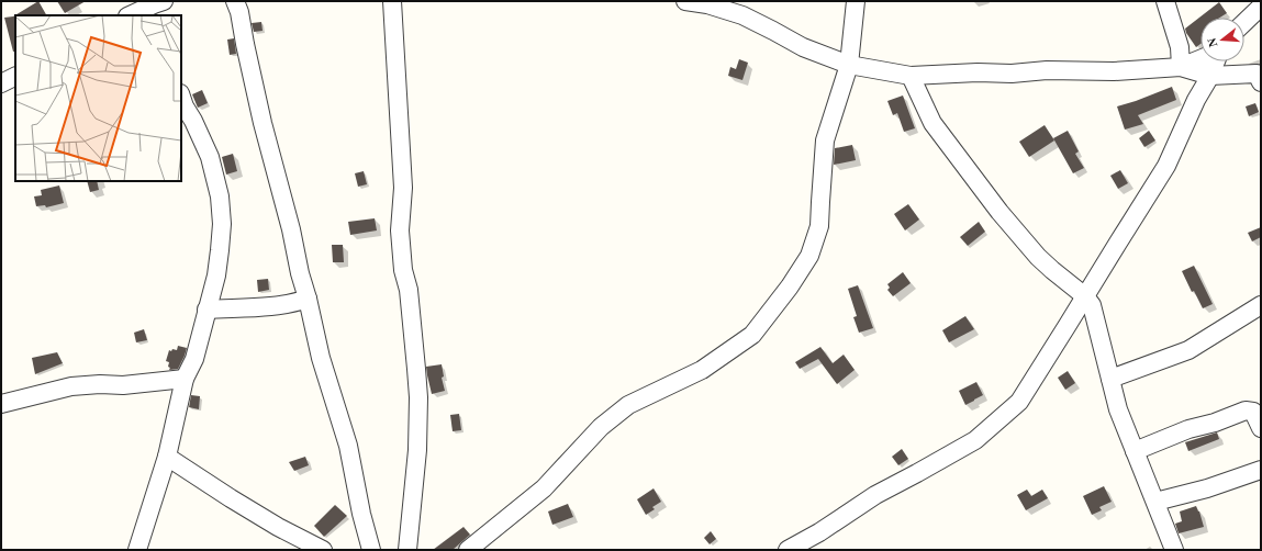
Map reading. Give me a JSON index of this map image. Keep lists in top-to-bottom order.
{
  "north": "left"
}
